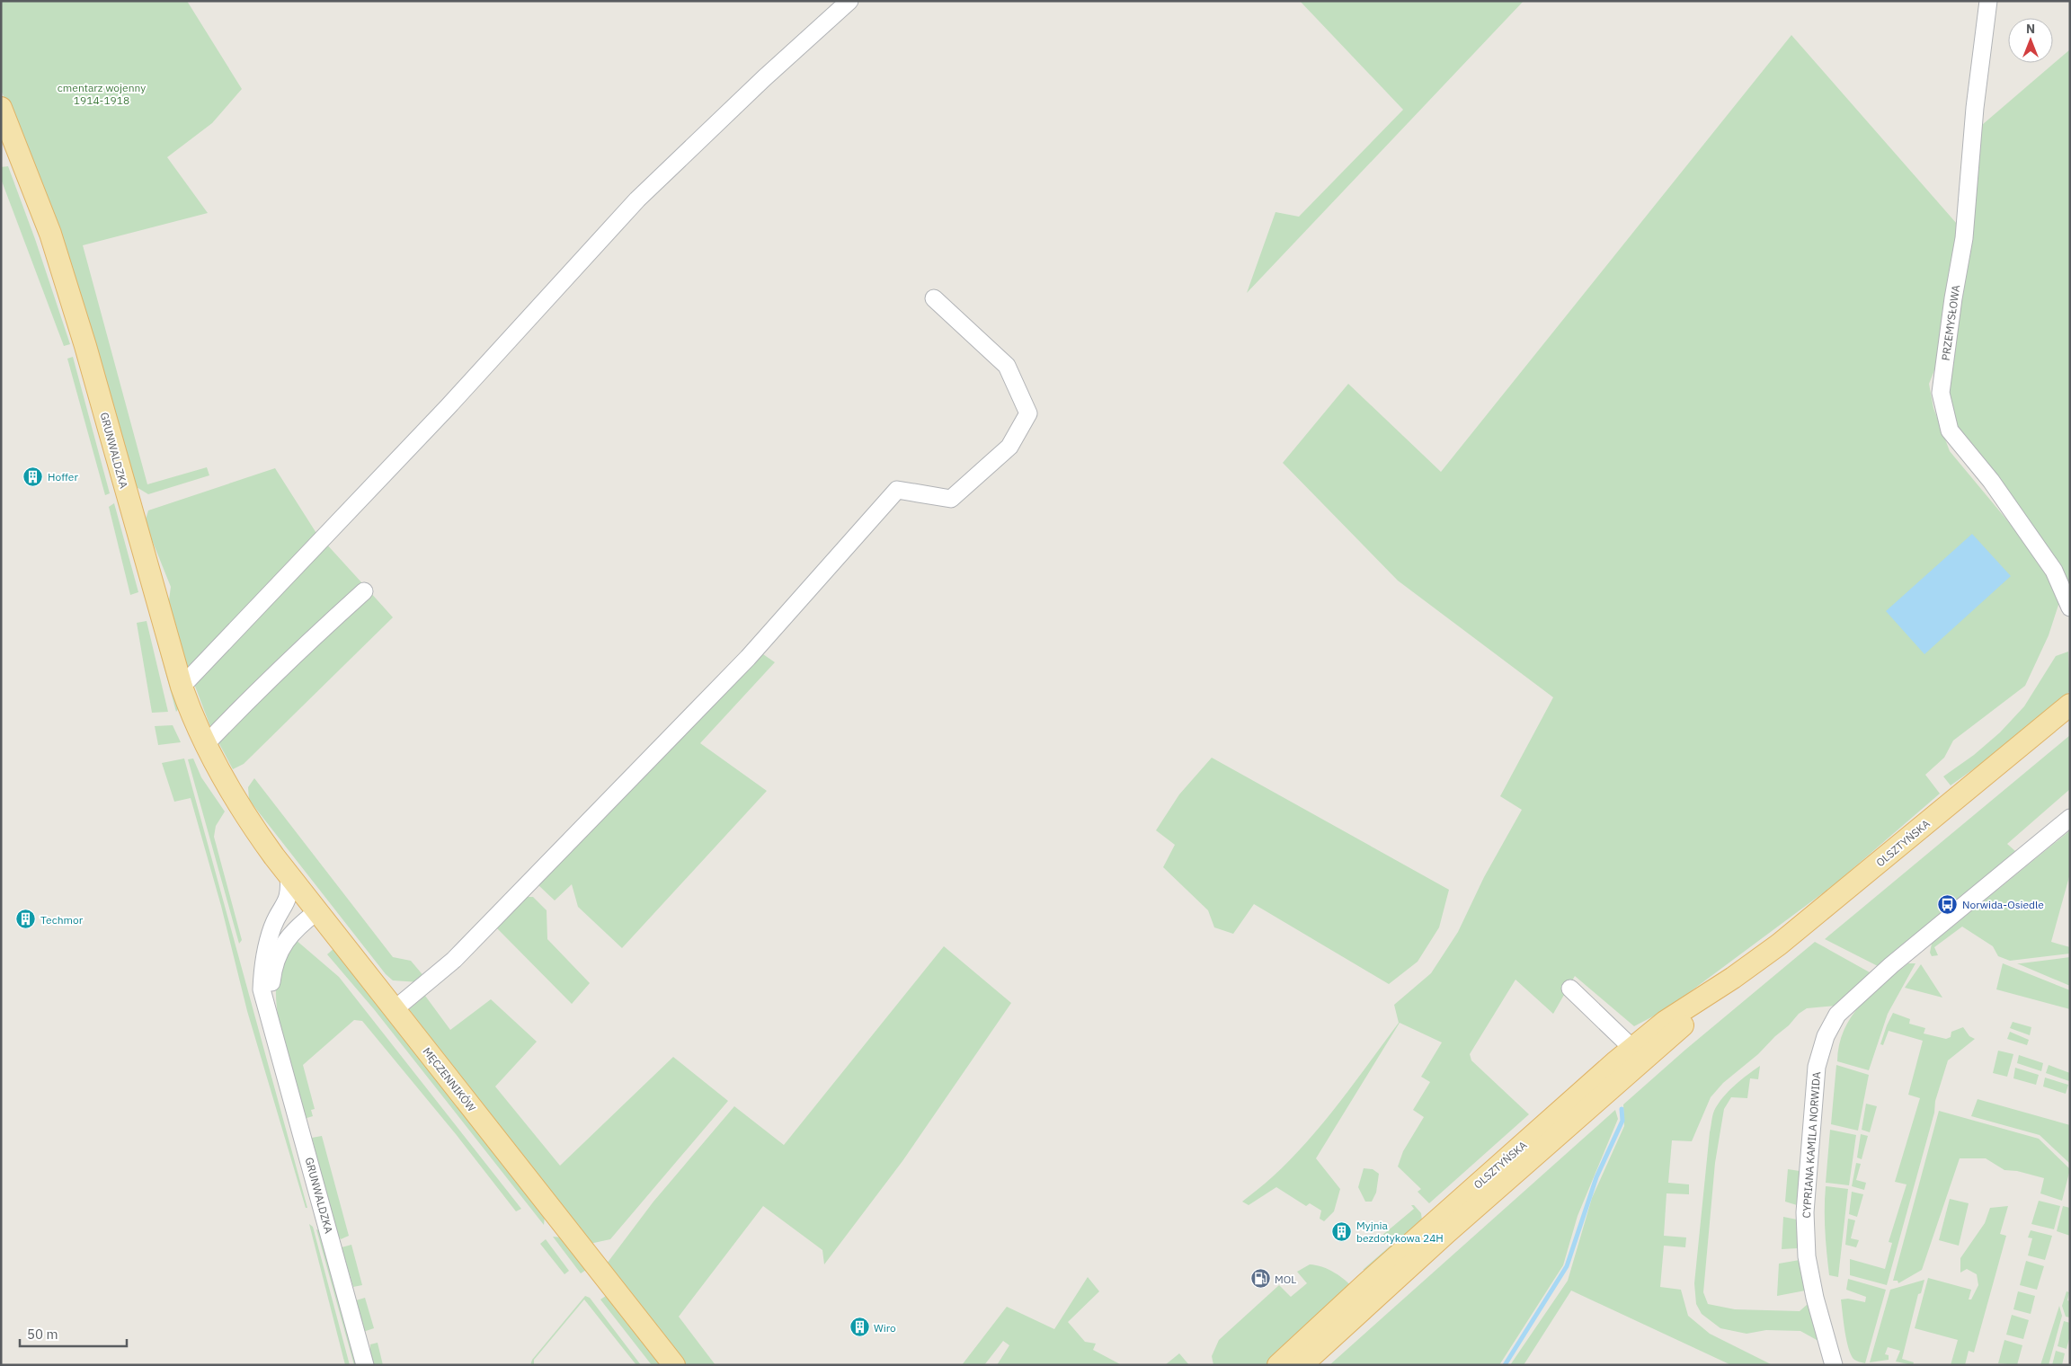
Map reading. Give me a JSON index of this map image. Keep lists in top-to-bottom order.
{
  "streets": {
    "main road": ["GRUNWALDZKA", "OLSZTYŃSKA", "MĘCZENNIKÓW"],
    "street": ["PRZEMYSŁOWA", "CYPRIANA KAMILA NORWIDA"]
  },
  "crossings": [
    ["GRUNWALDZKA", "MĘCZENNIKÓW"]
  ],
  "parks": ["cmentarz wojenny 1914-1918"],
  "places": {
    "building": [
      "Hoffer",
      "Techmor",
      "Myjnia bezdotykowa 24H",
      "Wiro"
    ],
    "bus stop": ["Norwida-Osiedle"],
    "fuel station": ["MOL"]
  },
  "scale_bar": "50 m",
  "north": "top"
}
